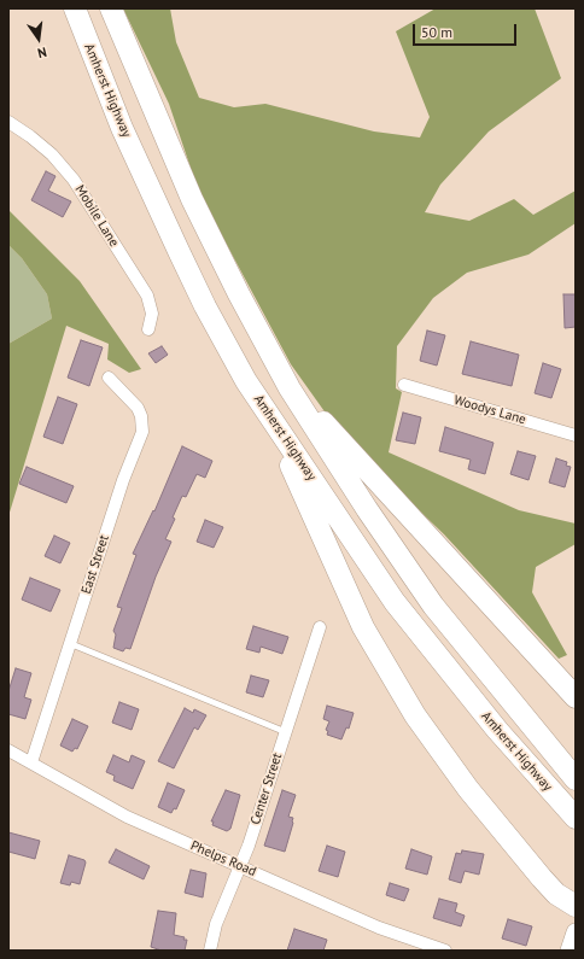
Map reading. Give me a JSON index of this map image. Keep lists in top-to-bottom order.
{
  "streets": {
    "highway": ["Amherst Highway"],
    "street": [
      "Mobile Lane",
      "Woodys Lane",
      "East Street",
      "Center Street",
      "Phelps Road"
    ]
  },
  "crossings": [
    ["East Street", "Phelps Road"],
    ["Center Street", "Phelps Road"]
  ],
  "scale_bar": "50 m",
  "north": "bottom"
}
